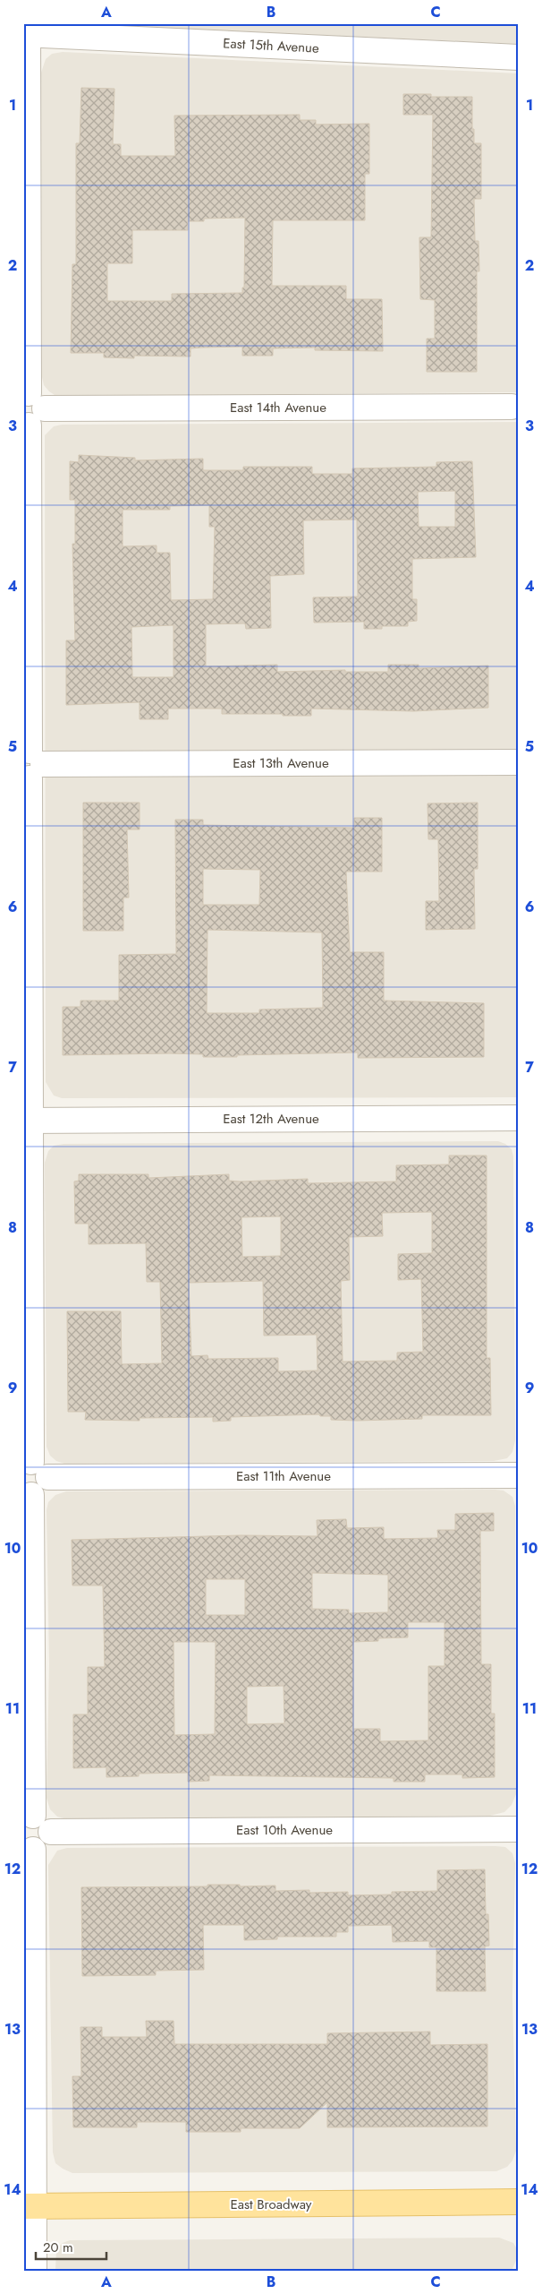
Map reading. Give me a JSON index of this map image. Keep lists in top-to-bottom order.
{
  "streets": {
    "main road": ["East Broadway"],
    "street": [
      "East 15th Avenue",
      "East 14th Avenue",
      "East 13th Avenue",
      "East 12th Avenue",
      "East 11th Avenue",
      "East 10th Avenue"
    ]
  },
  "scale_bar": "20 m",
  "grid": {
    "columns": ["A", "B", "C"],
    "rows": [
      "1",
      "2",
      "3",
      "4",
      "5",
      "6",
      "7",
      "8",
      "9",
      "10",
      "11",
      "12",
      "13",
      "14"
    ]
  }
}
